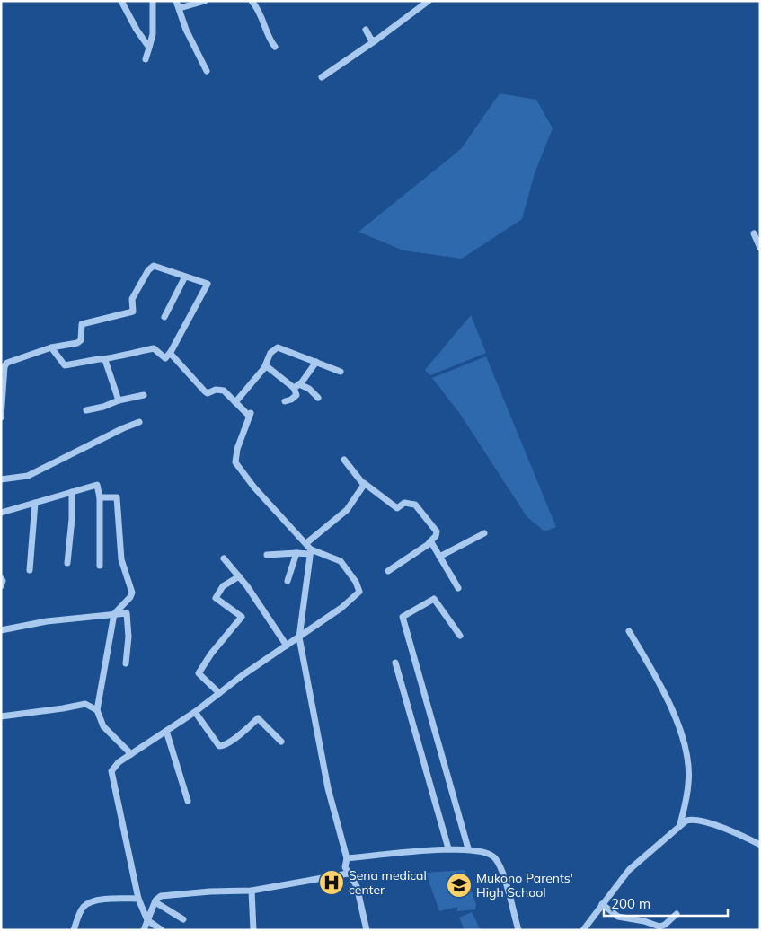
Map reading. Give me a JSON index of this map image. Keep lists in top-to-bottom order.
{
  "places": {
    "hospital": ["Sena medical center"],
    "school or university": ["Mukono Parents' High School"]
  },
  "scale_bar": "200 m"
}
